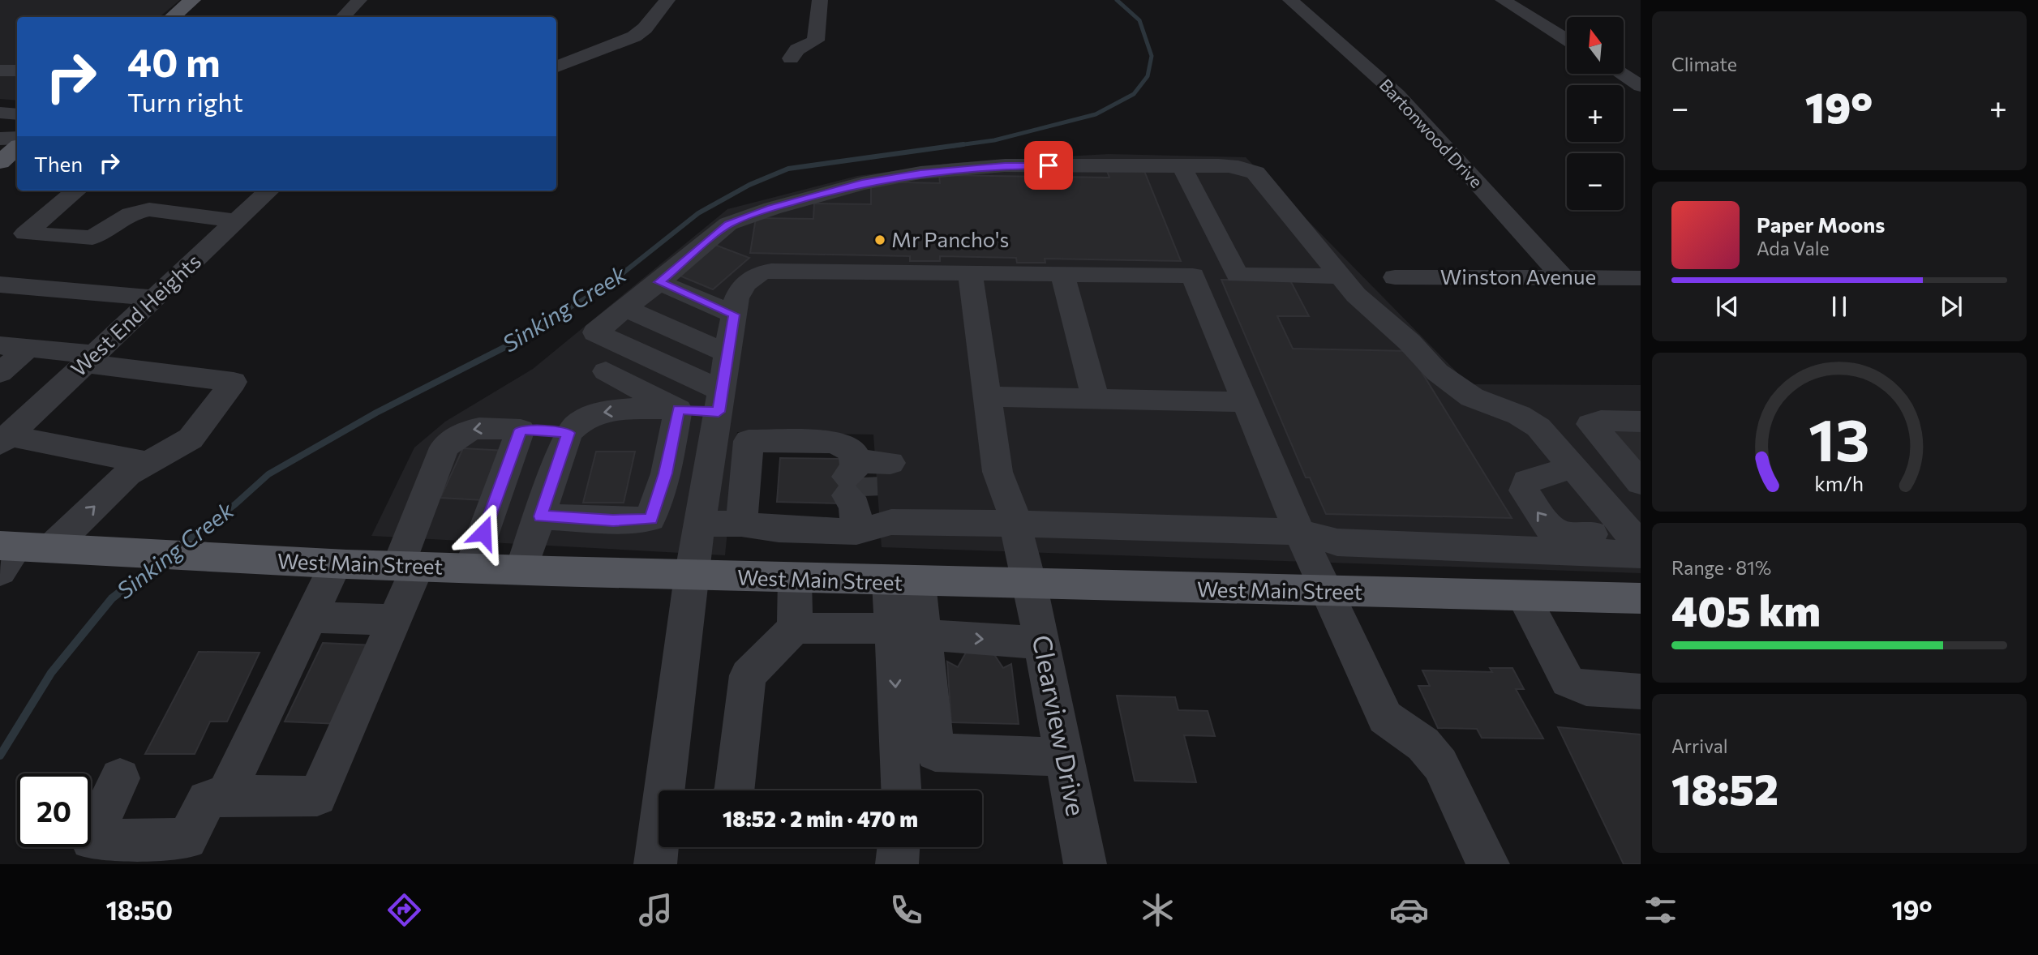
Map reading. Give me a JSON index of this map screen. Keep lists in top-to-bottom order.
{
  "streets": {
    "main road": ["West Main Street"],
    "street": [
      "Bartonwood Drive",
      "Winston Avenue",
      "West End Heights",
      "Clearview Drive"
    ]
  },
  "crossings": [
    ["Bartonwood Drive", "Winston Avenue"],
    ["West Main Street", "Clearview Drive"]
  ],
  "water": ["Sinking Creek"],
  "places": ["Mr Pancho's"],
  "north": "top",
  "page": {
    "tile": [
      "Climate",
      ["Range · 81%", "405 km"],
      ["Arrival", "18:52"]
    ],
    "map_buttons": ["+", "−"],
    "turn": ["40 m", "Turn right"],
    "heat": ["−", "19°", "+"],
    "then": "Then",
    "song": ["Paper Moons", "Ada Vale"],
    "limit": "20",
    "trip": "18:52 · 2 min · 470 m",
    "tabs": ["18:50", "19°"],
    "gauge": ["13", "km/h"]
  }
}
